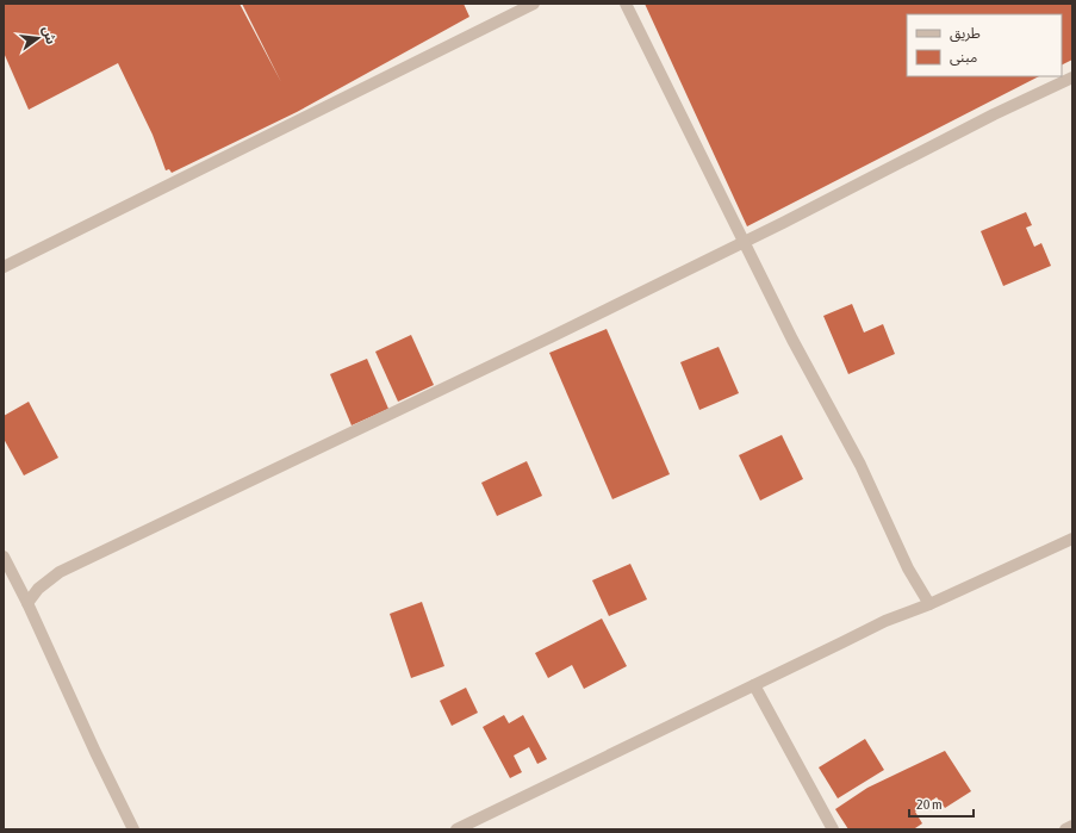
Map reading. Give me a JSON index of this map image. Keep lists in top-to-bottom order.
{
  "legend": ["طريق", "مبنى"],
  "scale_bar": "20 m",
  "north": "right"
}
